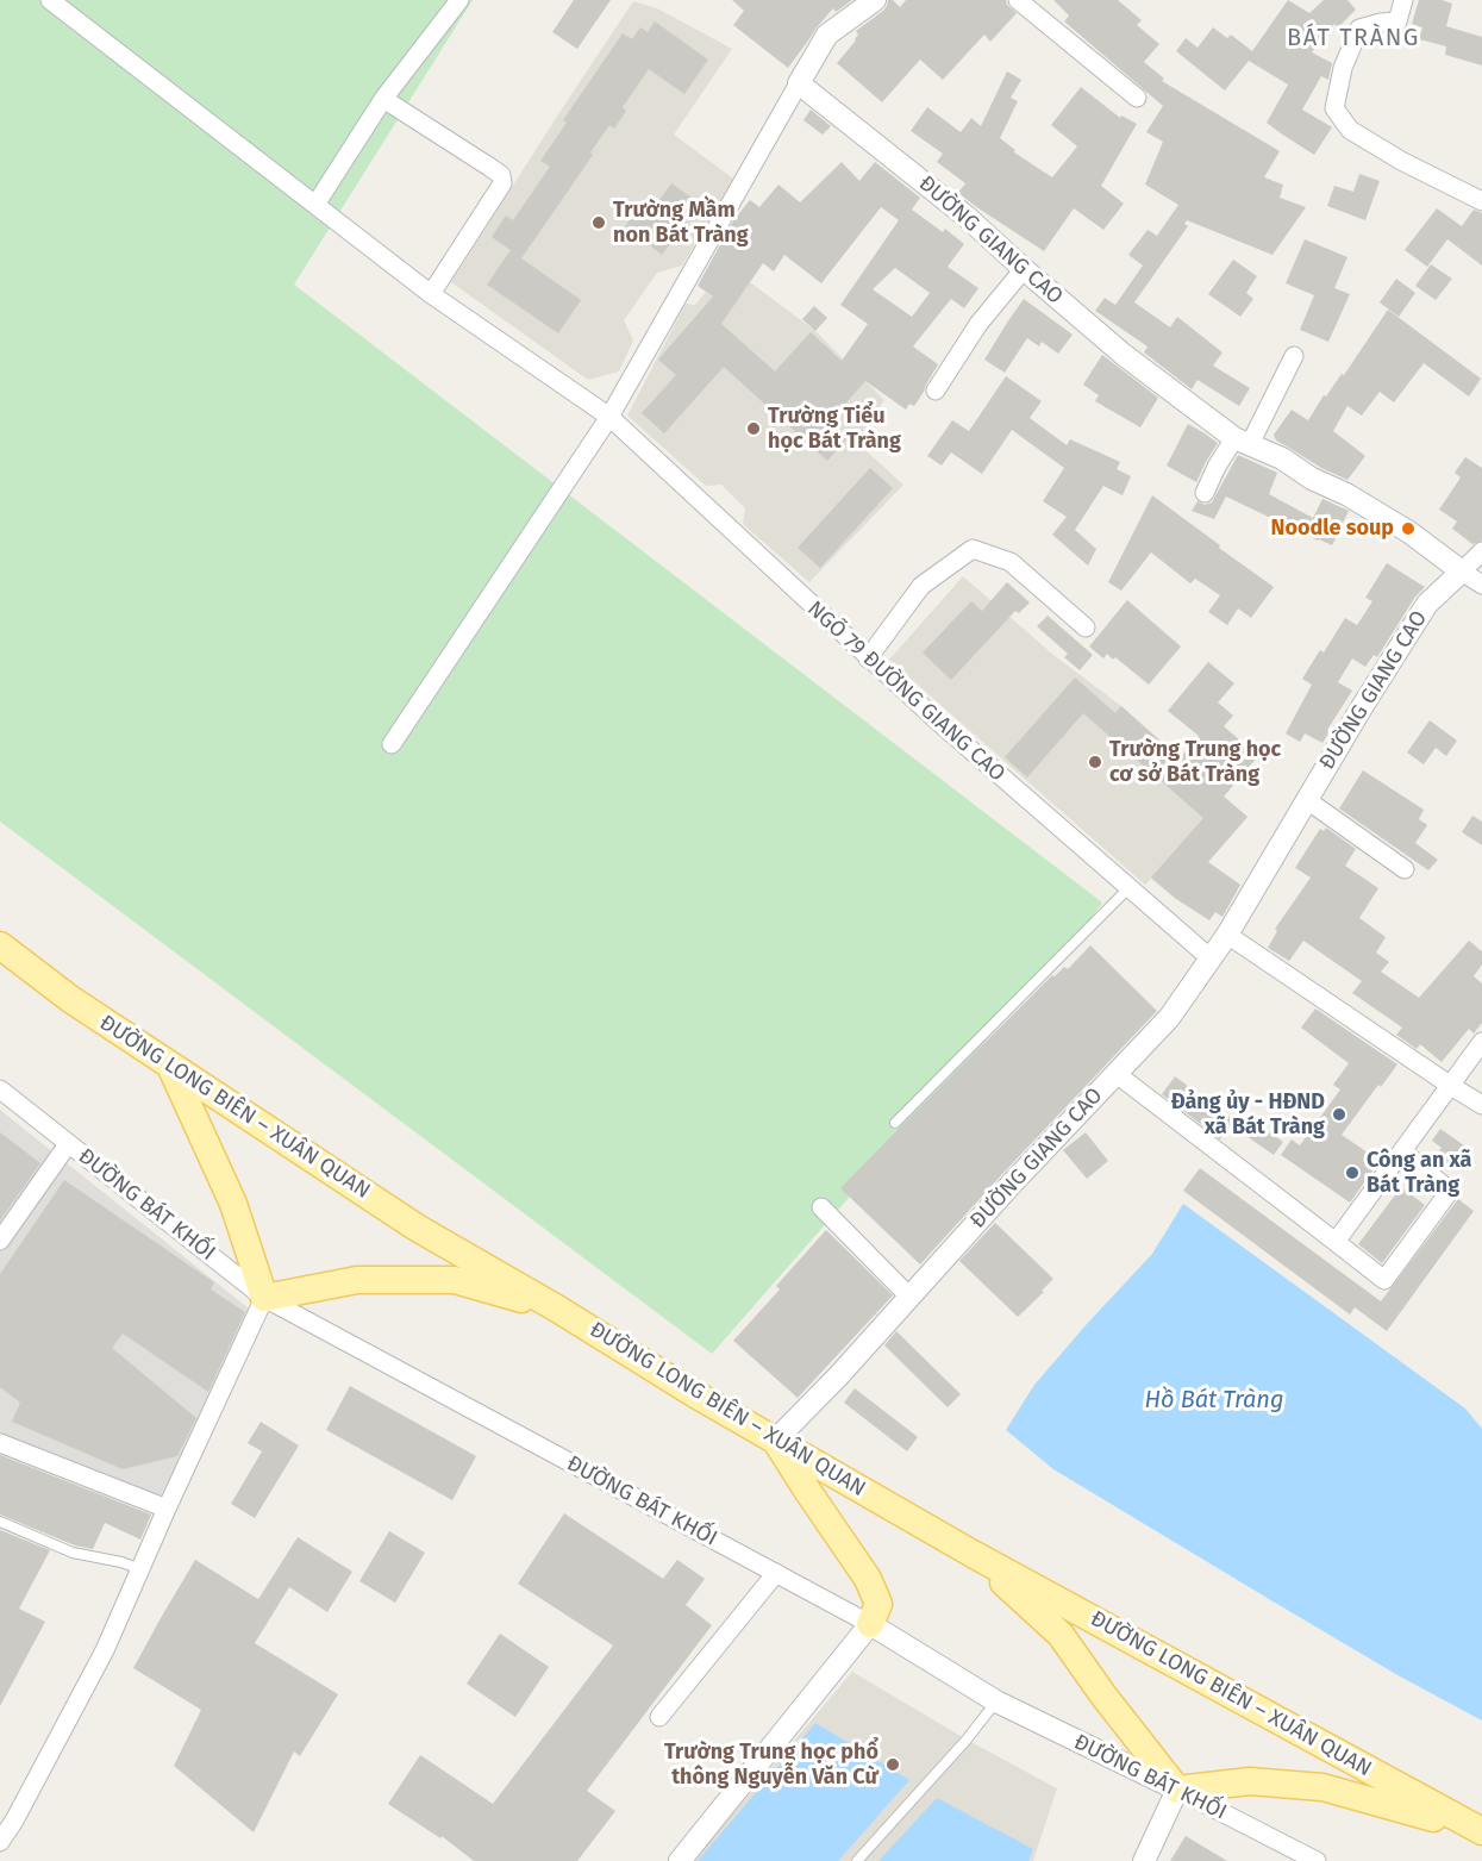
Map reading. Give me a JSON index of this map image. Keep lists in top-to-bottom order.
{
  "streets": {
    "main road": ["ĐƯỜNG LONG BIÊN – XUÂN QUAN"],
    "street": ["ĐƯỜNG GIANG CAO", "NGÕ 79 ĐƯỜNG GIANG CAO", "ĐƯỜNG BÁT KHỐI"]
  },
  "crossings": [
    ["ĐƯỜNG GIANG CAO", "NGÕ 79 ĐƯỜNG GIANG CAO"],
    ["ĐƯỜNG GIANG CAO", "ĐƯỜNG LONG BIÊN – XUÂN QUAN"]
  ],
  "districts": ["BÁT TRÀNG"],
  "water": ["Hồ Bát Tràng"],
  "places": [
    "Trường Mầm non Bát Tràng",
    "Trường Tiểu học Bát Tràng",
    "Noodle soup",
    "Trường Trung học cơ sở Bát Tràng",
    "Đảng ủy - HĐND xã Bát Tràng",
    "Công an xã Bát Tràng",
    "Trường Trung học phổ thông Nguyễn Văn Cừ"
  ]
}
